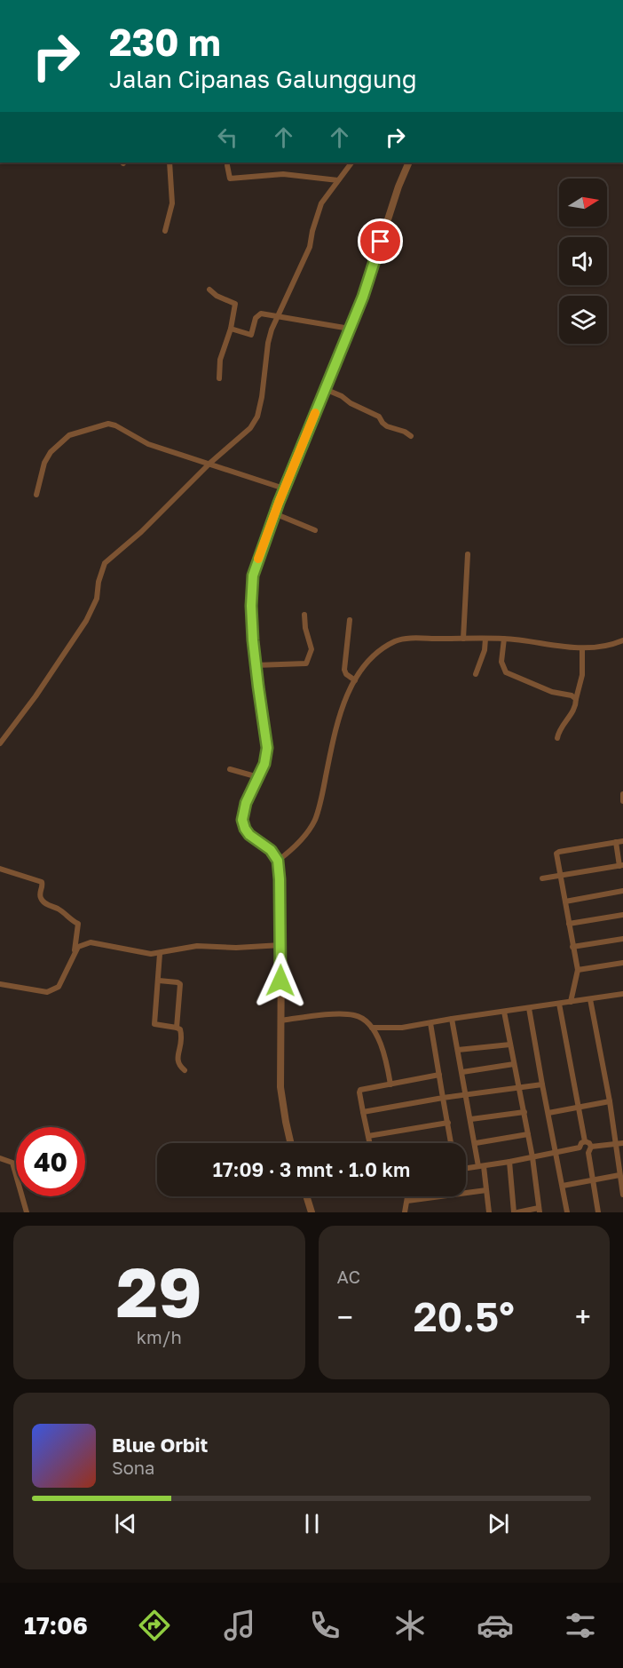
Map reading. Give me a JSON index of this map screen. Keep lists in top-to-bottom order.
{
  "north": "right",
  "page": {
    "turn": ["230 m", "Jalan Cipanas Galunggung"],
    "limit": "40",
    "trip": "17:09 · 3 mnt · 1.0 km",
    "tile": [
      ["29", "km/h"],
      "AC"
    ],
    "heat": ["−", "20.5°", "+"],
    "song": ["Blue Orbit", "Sona"],
    "tabs": "17:06"
  }
}
